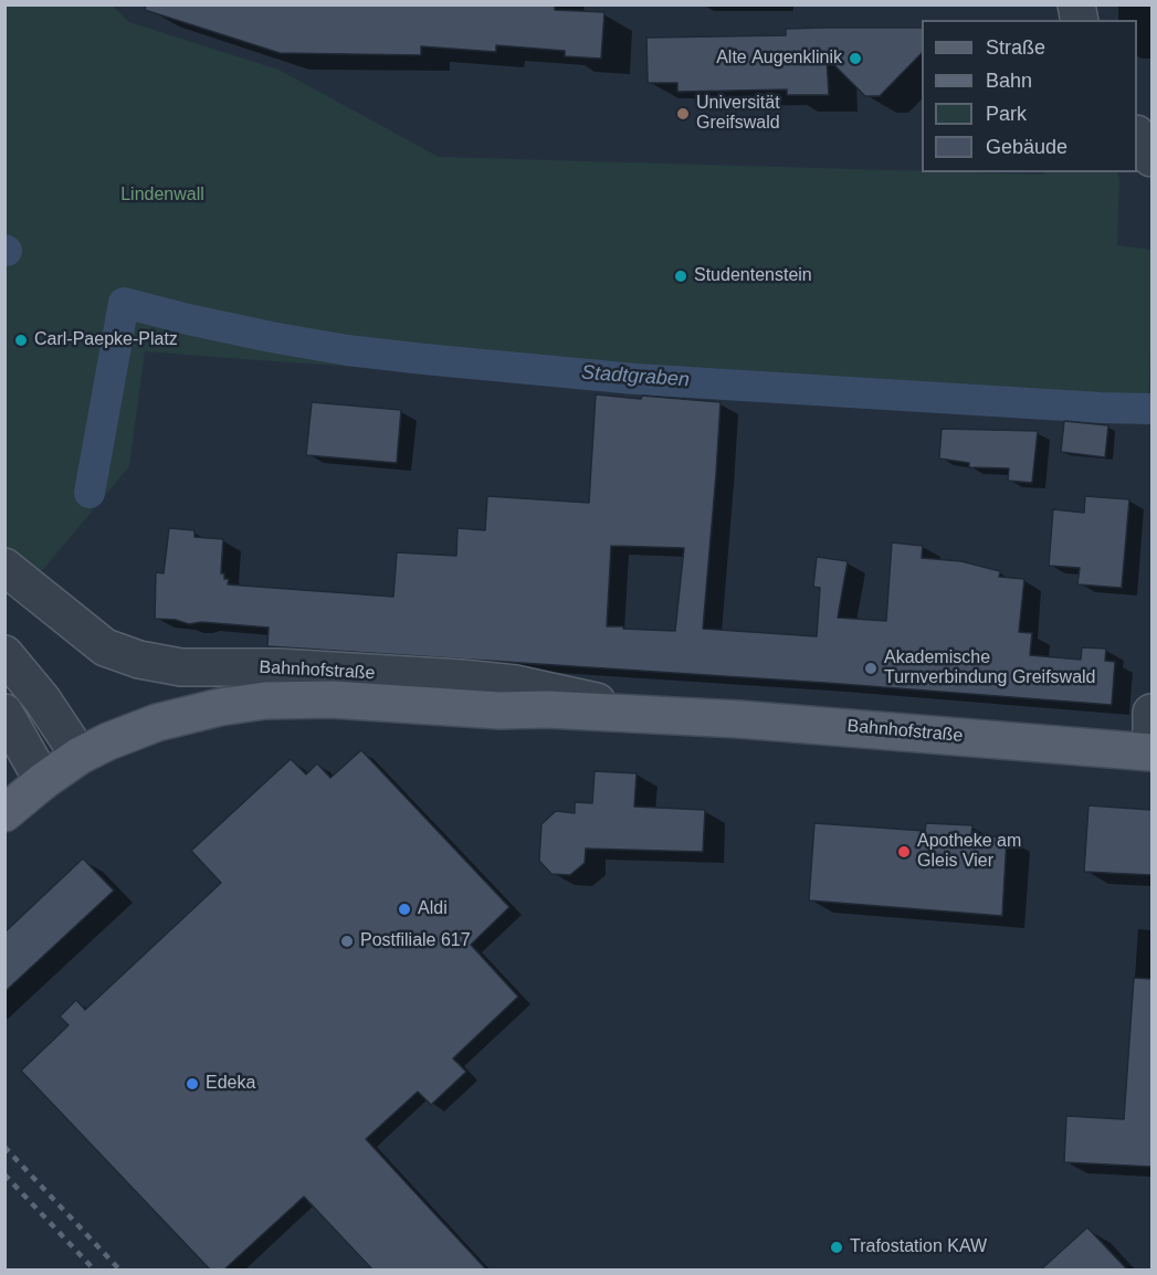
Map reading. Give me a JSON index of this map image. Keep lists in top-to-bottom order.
{
  "streets": {
    "main road": ["Bahnhofstraße"]
  },
  "water": ["Stadtgraben"],
  "parks": ["Lindenwall"],
  "places": [
    "Alte Augenklinik",
    "Universität Greifswald",
    "Studentenstein",
    "Carl-Paepke-Platz",
    "Akademische Turnverbindung Greifswald",
    "Apotheke am Gleis Vier",
    "Aldi",
    "Postfiliale 617",
    "Edeka",
    "Trafostation KAW"
  ],
  "legend": [
    "Straße",
    "Bahn",
    "Park",
    "Gebäude"
  ]
}
